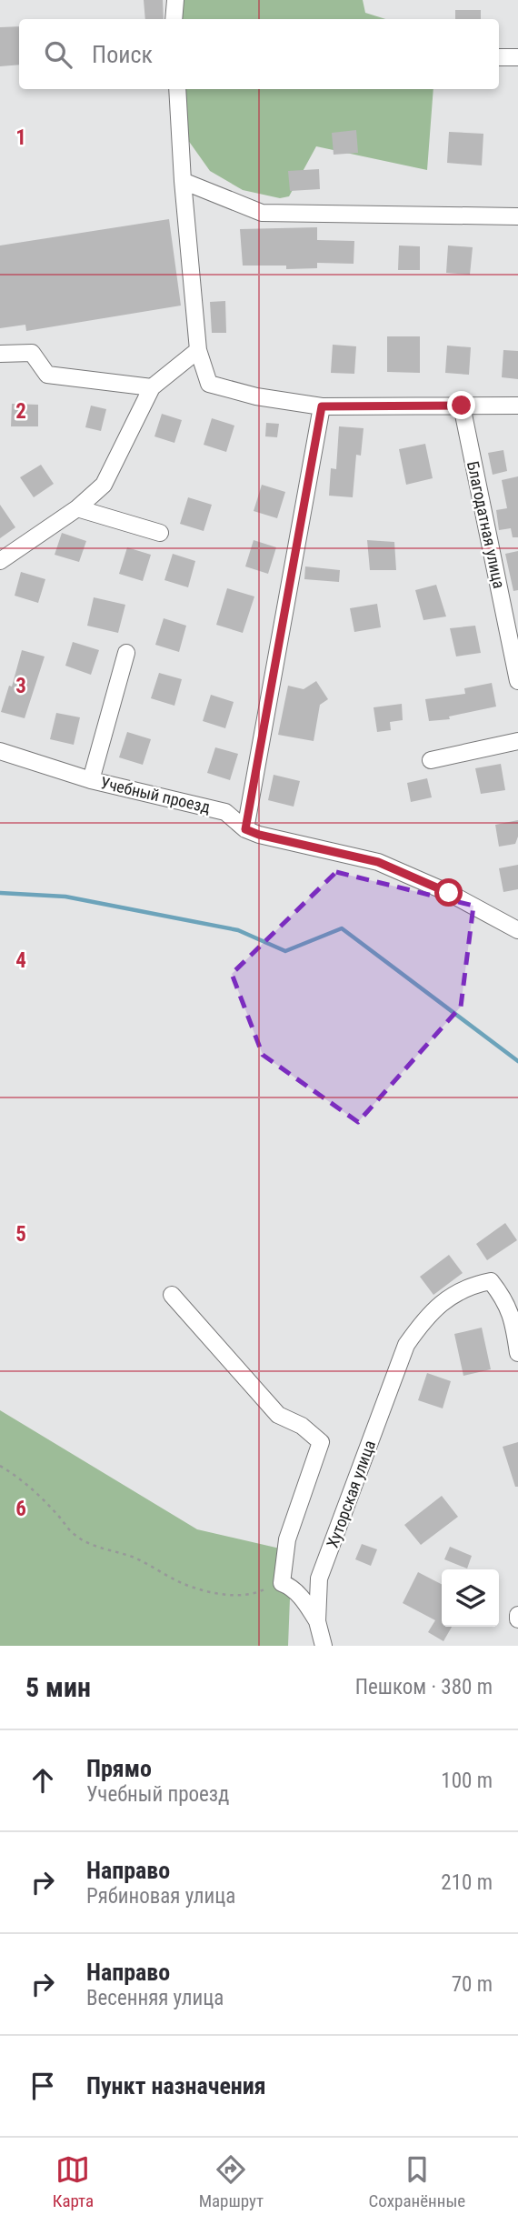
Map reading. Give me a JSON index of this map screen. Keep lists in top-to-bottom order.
{
  "streets": {
    "street": ["Благодатная улица", "Учебный проезд", "Хуторская улица"]
  },
  "page": {
    "search": "Поиск",
    "heading": ["5 мин", "Пешком · 380 m"],
    "list": [
      ["Прямо", "Учебный проезд", "100 m"],
      ["Направо", "Рябиновая улица", "210 m"],
      ["Направо", "Весенняя улица", "70 m"],
      "Пункт назначения"
    ],
    "nav": ["Карта", "Маршрут", "Сохранённые"]
  },
  "grid": {
    "rows": [
      "1",
      "2",
      "3",
      "4",
      "5",
      "6"
    ]
  }
}
